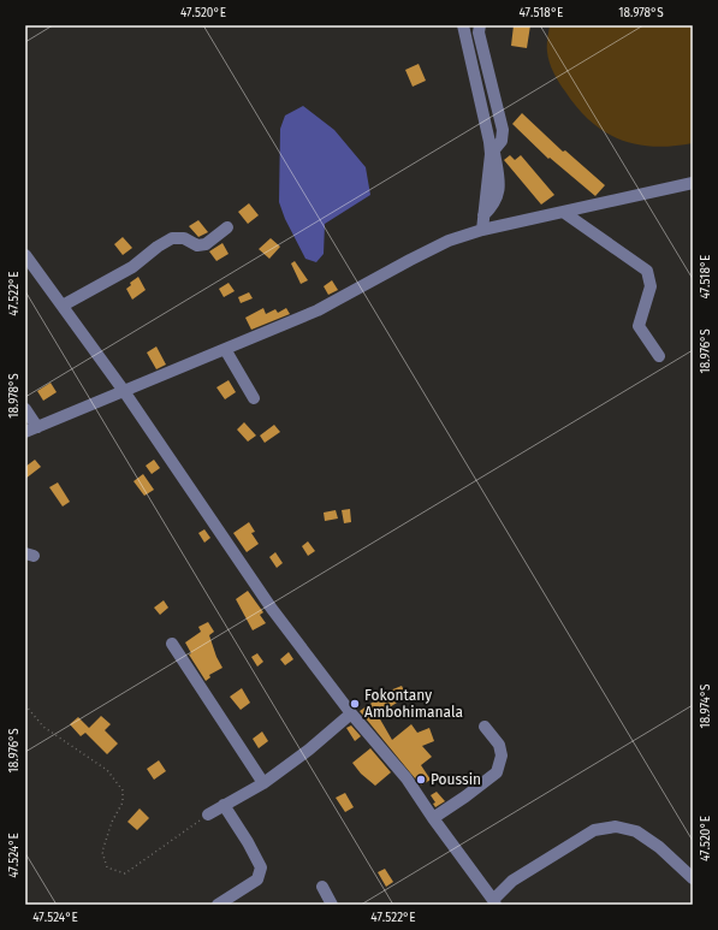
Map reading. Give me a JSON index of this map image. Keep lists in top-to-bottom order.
{
  "places": ["Fokontany Ambohimanala", "Poussin"],
  "coordinates": [
    "47.520°E",
    "47.518°E",
    "18.978°S",
    "47.522°E",
    "18.976°S",
    "18.974°S",
    "47.524°E"
  ]
}
